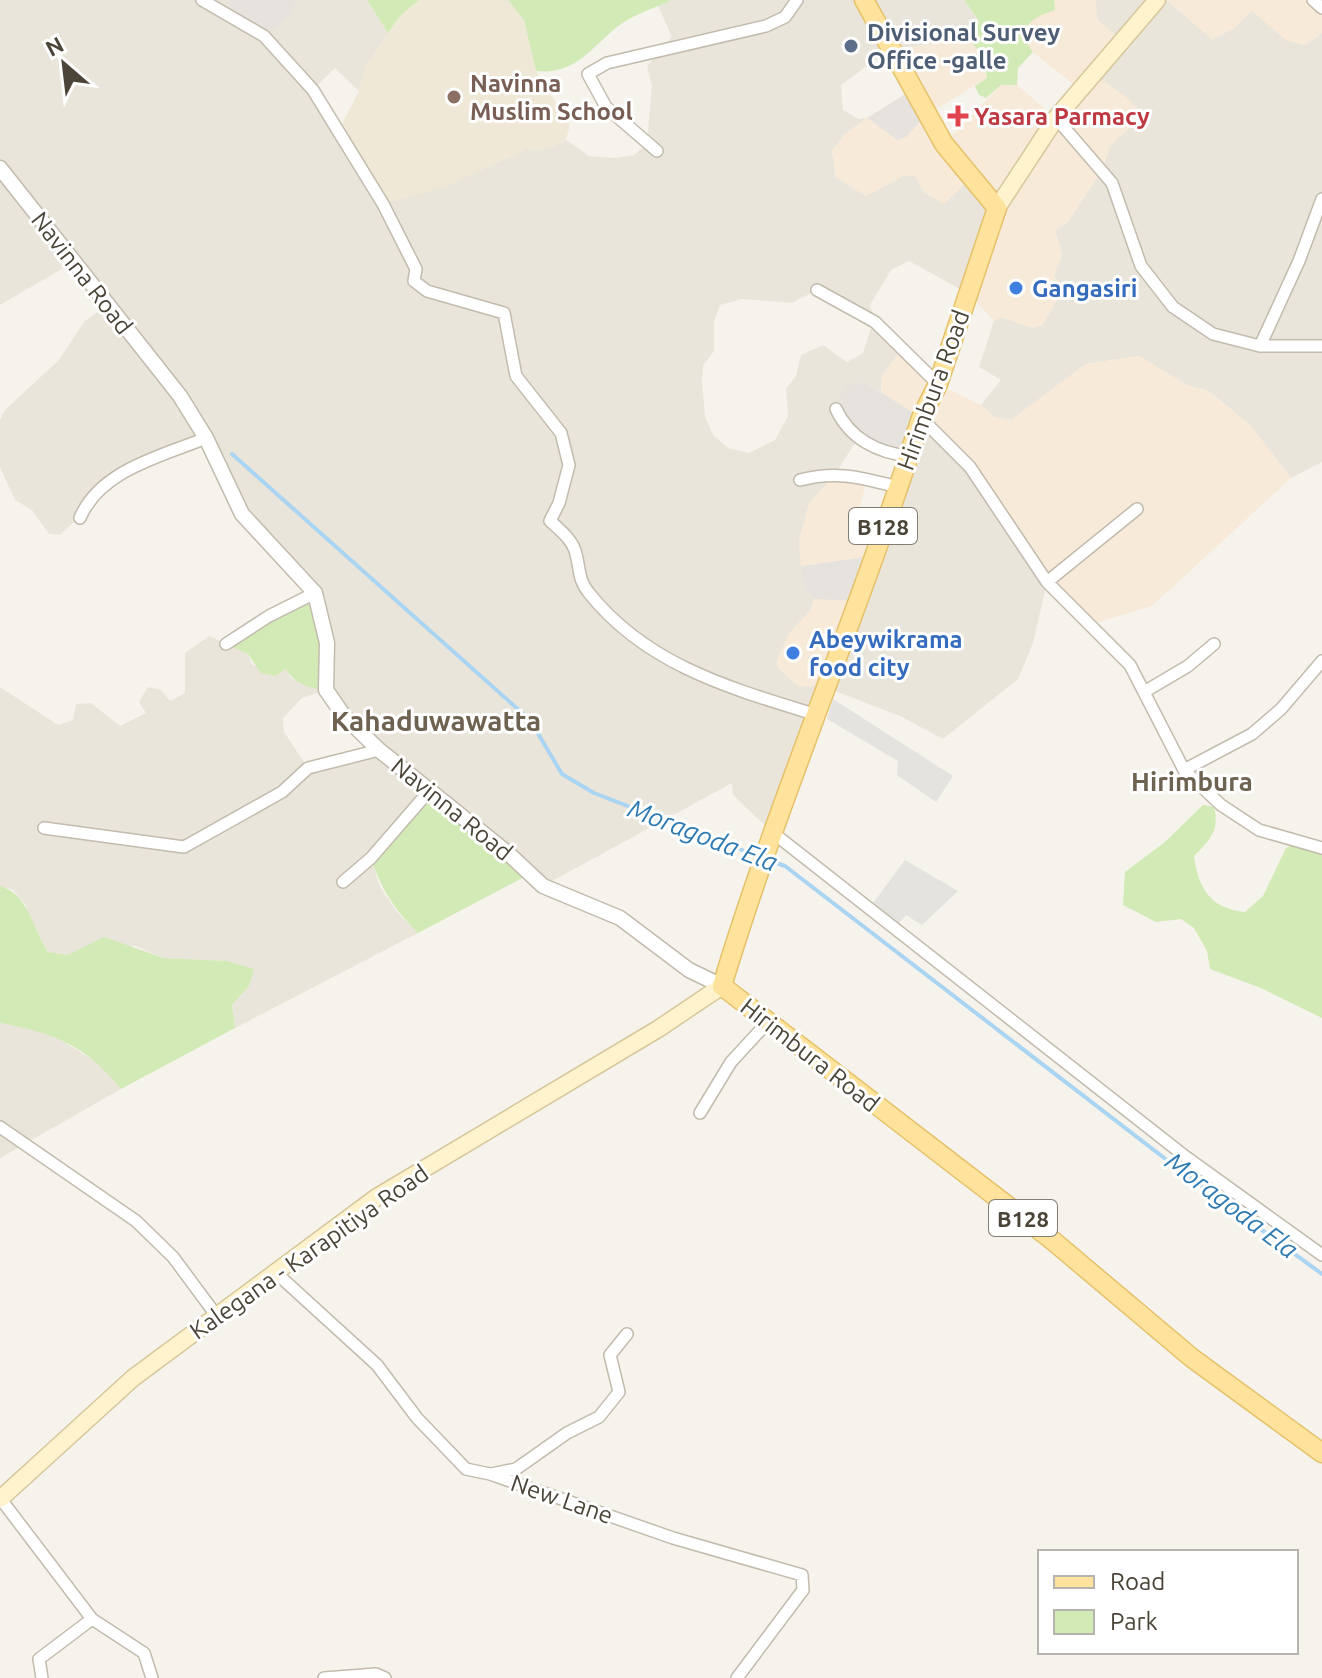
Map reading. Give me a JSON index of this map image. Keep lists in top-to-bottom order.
{
  "streets": {
    "main road": ["Hirimbura Road", "B128", "Kalegana - Karapitiya Road"],
    "street": ["Navinna Road", "New Lane"]
  },
  "crossings": [
    ["Navinna Road", "Hirimbura Road"],
    ["Navinna Road", "Kalegana - Karapitiya Road"],
    ["Hirimbura Road", "Kalegana - Karapitiya Road"],
    ["Kalegana - Karapitiya Road", "New Lane"]
  ],
  "districts": ["Kahaduwawatta", "Hirimbura"],
  "water": ["Moragoda Ela"],
  "places": {
    "other": [
      "Divisional Survey Office -galle",
      "Navinna Muslim School",
      "Gangasiri",
      "Abeywikrama food city"
    ],
    "health": ["Yasara Parmacy"]
  },
  "legend": ["Road", "Park"],
  "north": "top left"
}
